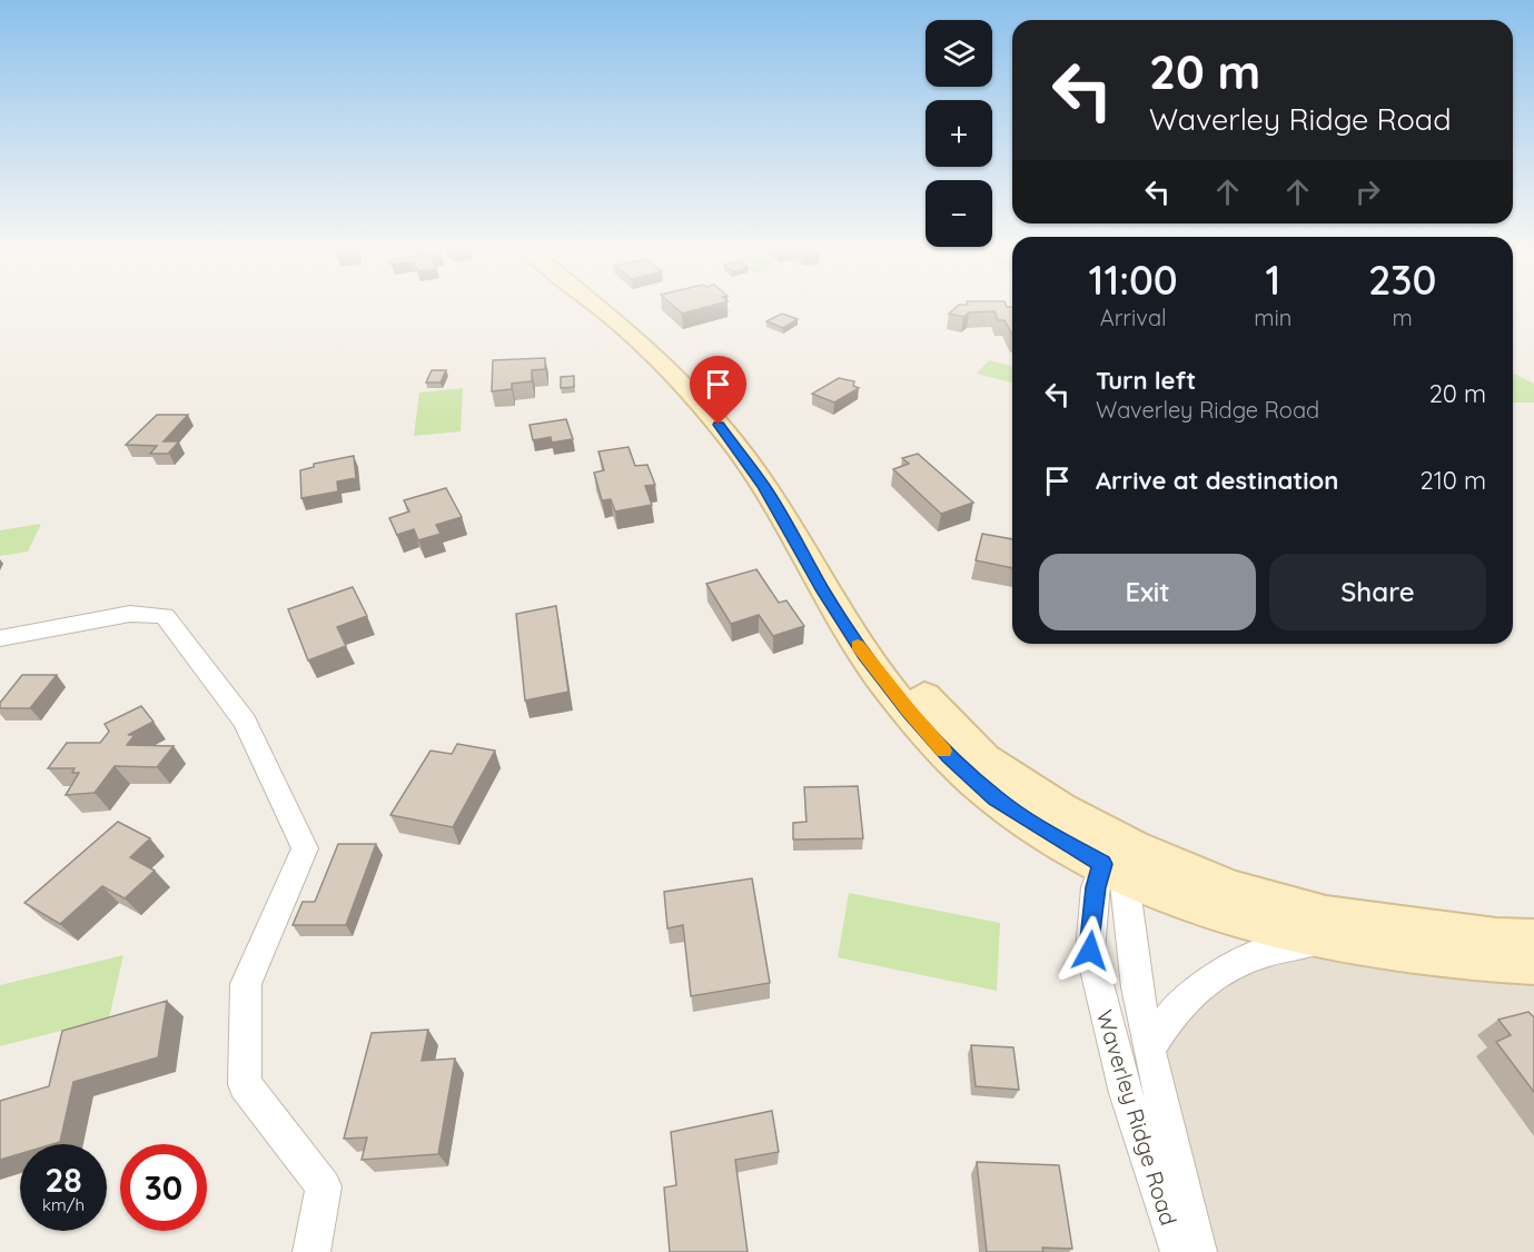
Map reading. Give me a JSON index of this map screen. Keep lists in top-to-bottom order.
{
  "streets": {
    "main road": ["Waverley Ridge Road"]
  },
  "page": {
    "map_buttons": ["+", "−"],
    "turn": ["20 m", "Waverley Ridge Road"],
    "eta": [
      "11:00",
      "Arrival",
      "1",
      "min",
      "230",
      "m"
    ],
    "list": [
      {
        "name": "Turn left",
        "note": "Waverley Ridge Road",
        "value": "20 m"
      },
      {
        "name": "Arrive at destination",
        "value": "210 m"
      }
    ],
    "buttons": ["Exit", "Share"],
    "speed": "28 km/h",
    "limit": "30"
  }
}
